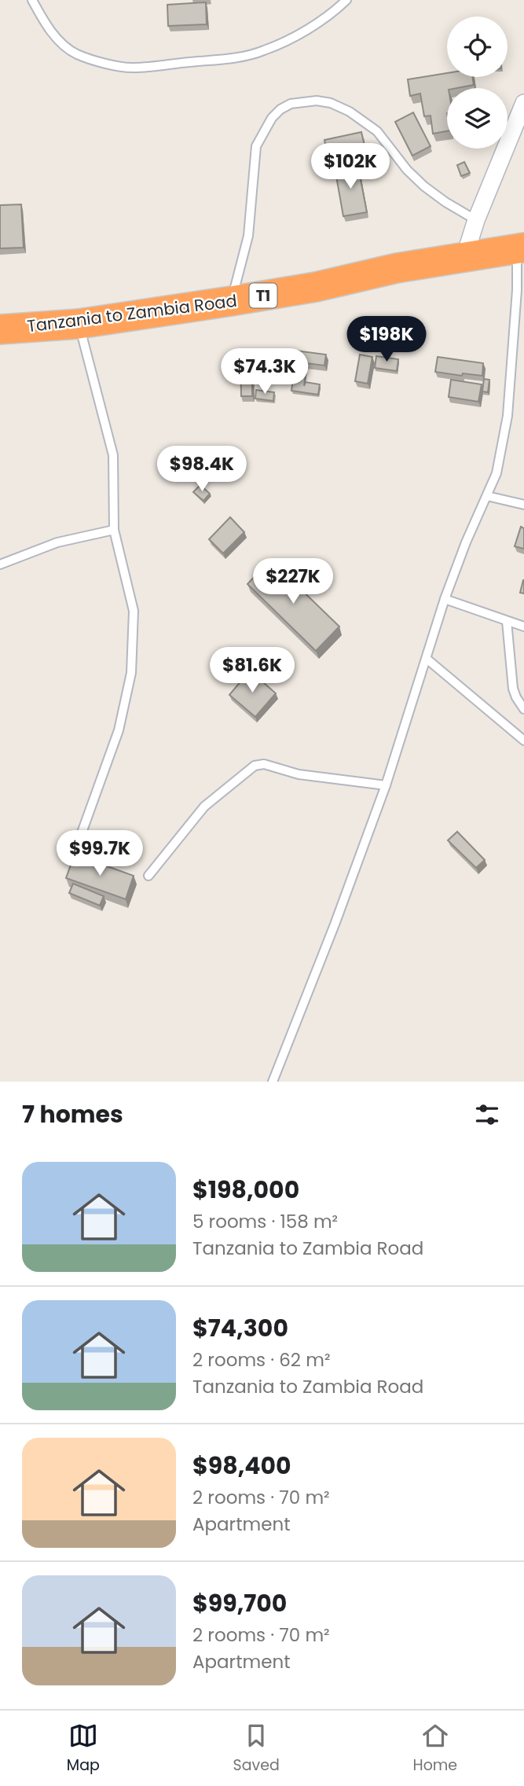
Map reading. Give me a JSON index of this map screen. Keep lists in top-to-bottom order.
{
  "streets": {
    "highway": ["T1", "Tanzania to Zambia Road"]
  },
  "page": {
    "price": [
      "$102K",
      "$198K",
      "$74.3K",
      "$98.4K",
      "$227K",
      "$81.6K",
      "$99.7K"
    ],
    "heading": "7 homes",
    "list": [
      {
        "name": "$198,000",
        "note": "5 rooms · 158 m² · Tanzania to Zambia Road"
      },
      {
        "name": "$74,300",
        "note": "2 rooms · 62 m² · Tanzania to Zambia Road"
      },
      {
        "name": "$98,400",
        "note": "2 rooms · 70 m² · Apartment"
      },
      {
        "name": "$99,700",
        "note": "2 rooms · 70 m² · Apartment"
      }
    ],
    "tabs": ["Map", "Saved", "Home"]
  }
}
